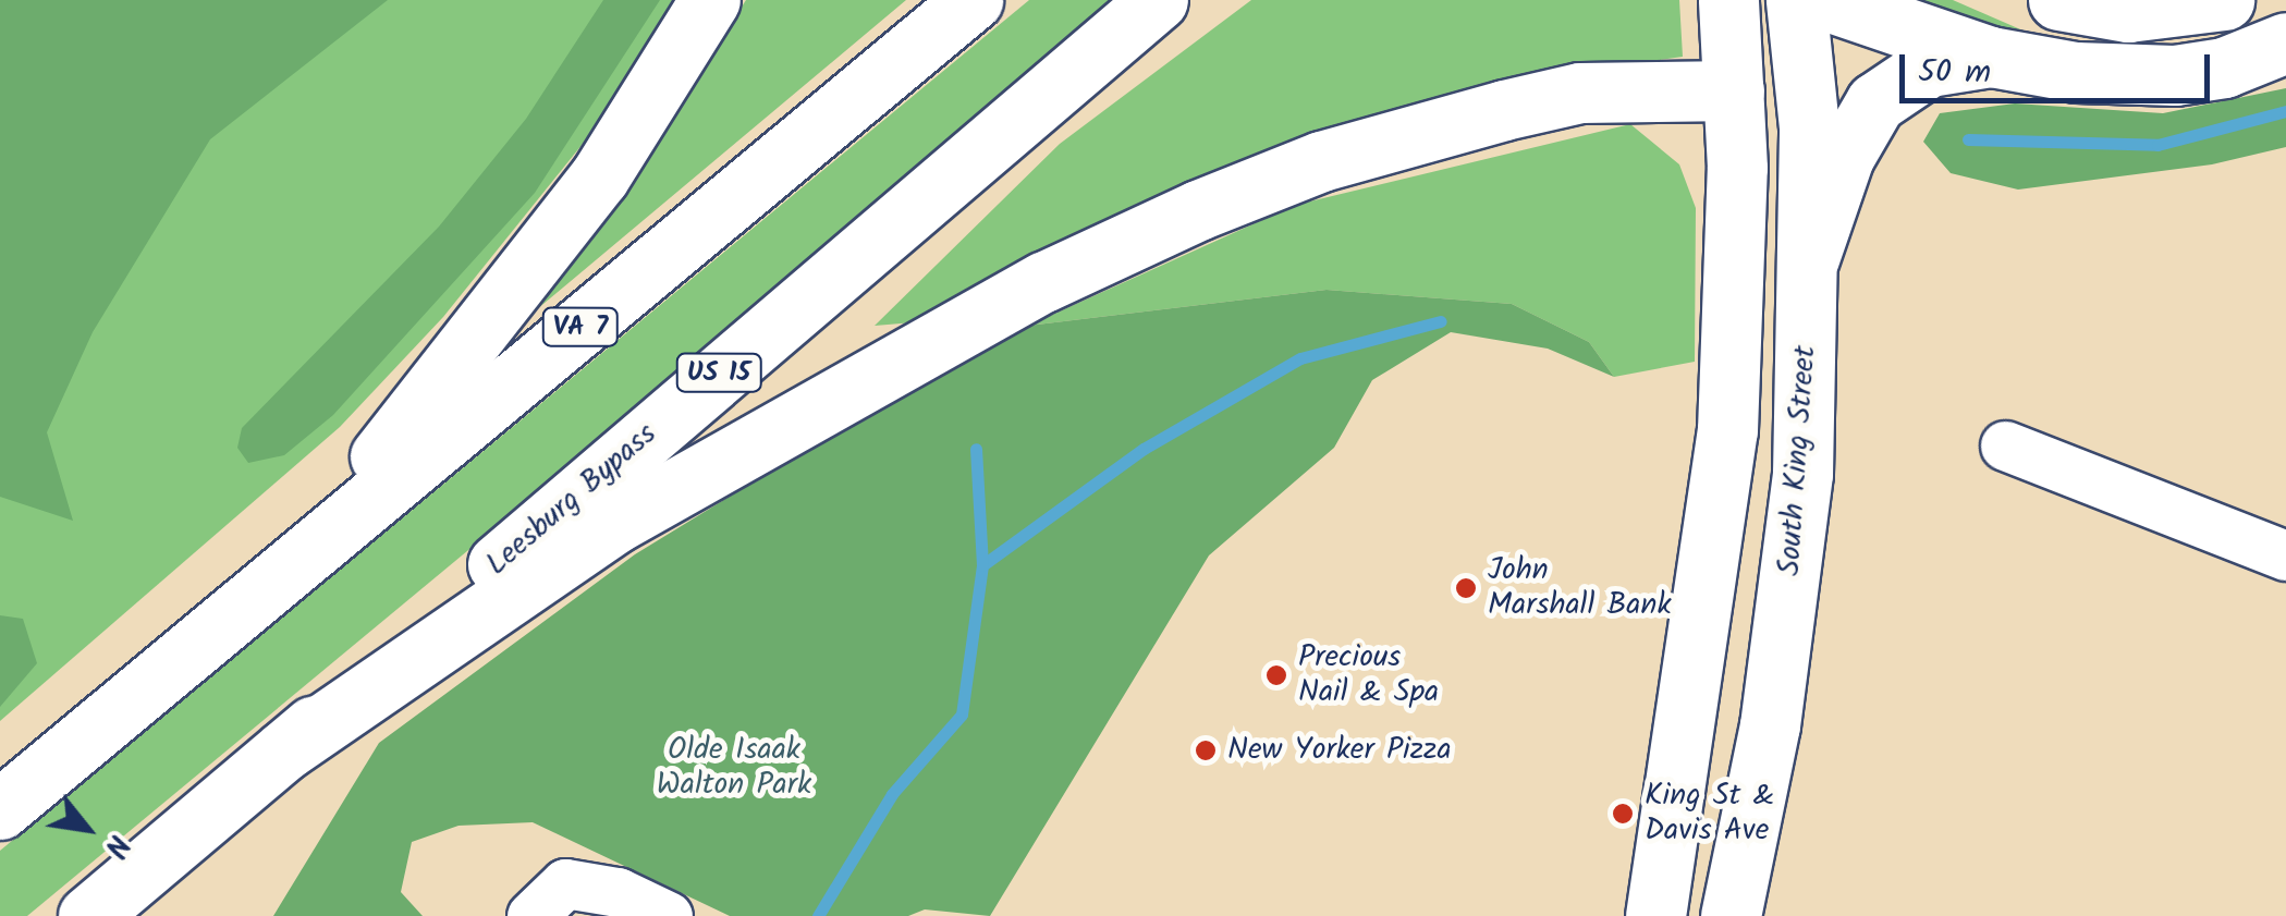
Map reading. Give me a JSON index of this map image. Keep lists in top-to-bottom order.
{
  "streets": {
    "main road": [
      "VA 7",
      "US 15",
      "South King Street",
      "Leesburg Bypass"
    ]
  },
  "parks": ["Olde Isaak Walton Park"],
  "places": [
    "John Marshall Bank",
    "Precious Nail & Spa",
    "New Yorker Pizza",
    "King St & Davis Ave"
  ],
  "scale_bar": "50 m",
  "north": "bottom right"
}
